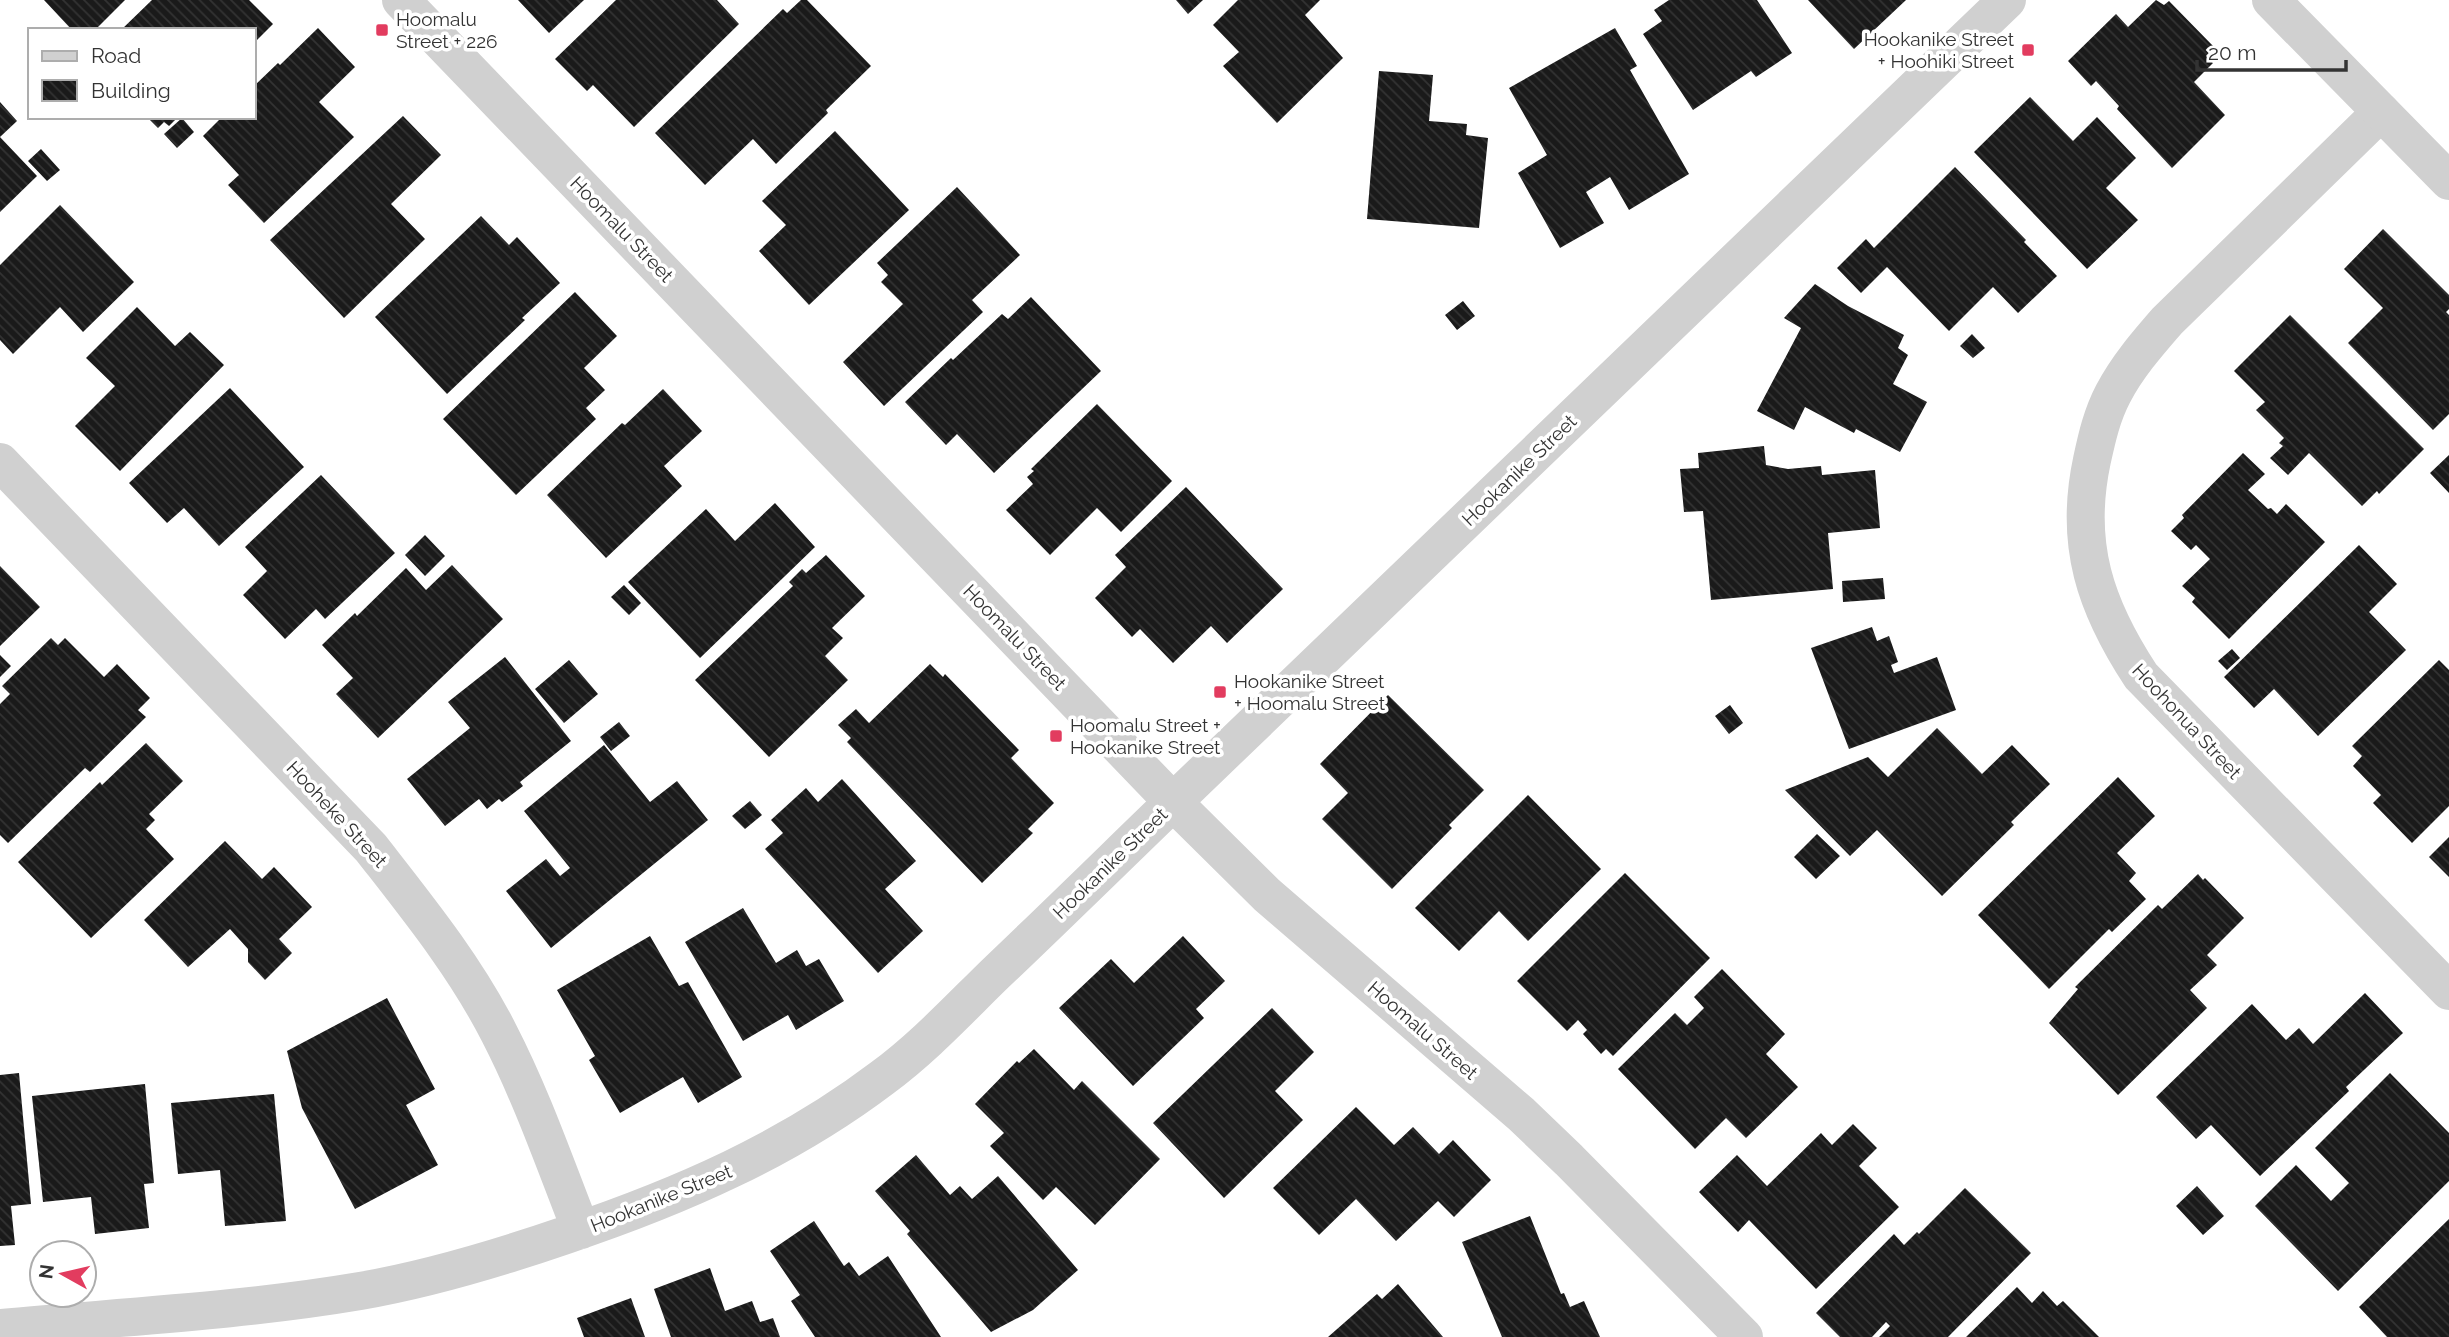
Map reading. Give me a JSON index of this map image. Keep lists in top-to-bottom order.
{
  "streets": {
    "street": [
      "Hoomalu Street",
      "Hookanike Street",
      "Hoohonua Street",
      "Hooheke Street"
    ]
  },
  "crossings": [
    ["Hoomalu Street", "Hookanike Street"],
    ["Hookanike Street", "Hooheke Street"]
  ],
  "places": {
    "transit": [
      "Hoomalu Street + 226",
      "Hookanike Street + Hoohiki Street",
      "Hookanike Street + Hoomalu Street",
      "Hoomalu Street + Hookanike Street"
    ]
  },
  "legend": ["Road", "Building"],
  "scale_bar": "20 m",
  "north": "left"
}
